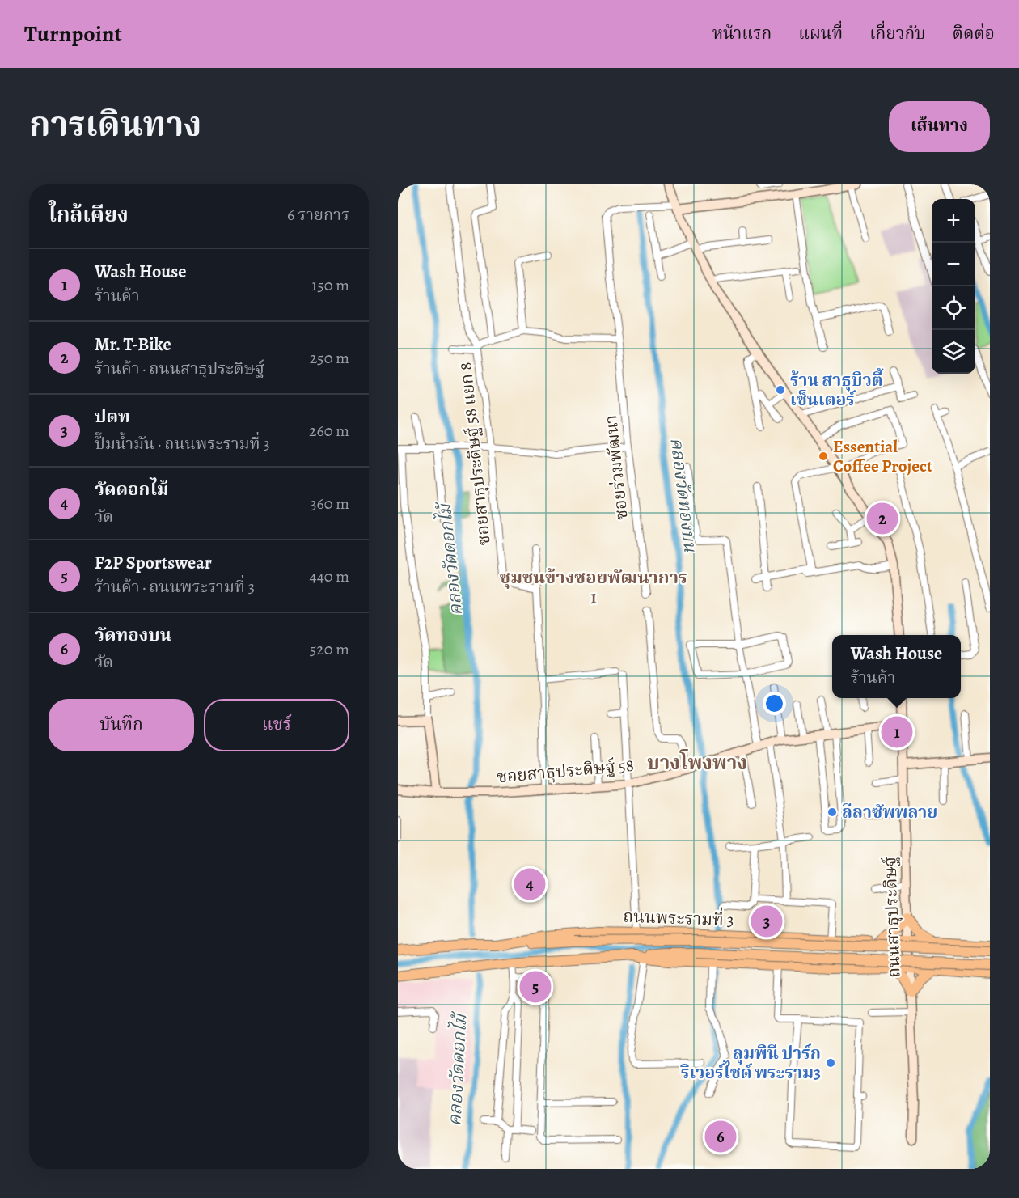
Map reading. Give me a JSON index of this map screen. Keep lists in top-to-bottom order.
{
  "streets": {
    "main road": ["ถนนพระรามที่ 3"],
    "street": [
      "ซอยสาธุประดิษฐ์ 58 แยก 8",
      "ซอยร่วมพัฒนา",
      "ซอยสาธุประดิษฐ์ 58",
      "ถนนสาธุประดิษฐ์"
    ]
  },
  "crossings": [
    ["ซอยสาธุประดิษฐ์ 58 แยก 8", "ซอยร่วมพัฒนา"],
    ["ซอยสาธุประดิษฐ์ 58", "ถนนสาธุประดิษฐ์"],
    ["ถนนสาธุประดิษฐ์", "ถนนพระรามที่ 3"]
  ],
  "districts": ["ชุมชนข้างซอยพัฒนาการ 1", "บางโพงพาง"],
  "water": ["คลองวัดทองบน", "คลองวัดดอกไม้"],
  "places": [
    "ร้าน สาธุบิวตี้ เซ็นเตอร์",
    "Essential Coffee Project",
    "ลีลาซัพพลาย",
    "ลุมพินี ปาร์ก ริเวอร์ไซด์ พระราม3"
  ],
  "page": {
    "header": "Turnpoint",
    "nav": [
      "หน้าแรก",
      "แผนที่",
      "เกี่ยวกับ",
      "ติดต่อ"
    ],
    "title": "การเดินทาง",
    "buttons": [
      "เส้นทาง",
      ["บันทึก", "แชร์"]
    ],
    "heading": ["ใกล้เคียง", "6 รายการ"],
    "map_buttons": ["+", "−"],
    "list": [
      {
        "mark": "1",
        "name": "Wash House",
        "note": "ร้านค้า",
        "value": "150 m"
      },
      {
        "mark": "2",
        "name": "Mr. T-Bike",
        "note": "ร้านค้า · ถนนสาธุประดิษฐ์",
        "value": "250 m"
      },
      {
        "mark": "3",
        "name": "ปตท",
        "note": "ปั๊มน้ำมัน · ถนนพระรามที่ 3",
        "value": "260 m"
      },
      {
        "mark": "4",
        "name": "วัดดอกไม้",
        "note": "วัด",
        "value": "360 m"
      },
      {
        "mark": "5",
        "name": "F2P Sportswear",
        "note": "ร้านค้า · ถนนพระรามที่ 3",
        "value": "440 m"
      },
      {
        "mark": "6",
        "name": "วัดทองบน",
        "note": "วัด",
        "value": "520 m"
      }
    ],
    "pins": [
      "2",
      "1",
      "4",
      "3",
      "5",
      "6"
    ],
    "popup": ["Wash House", "ร้านค้า"]
  }
}
